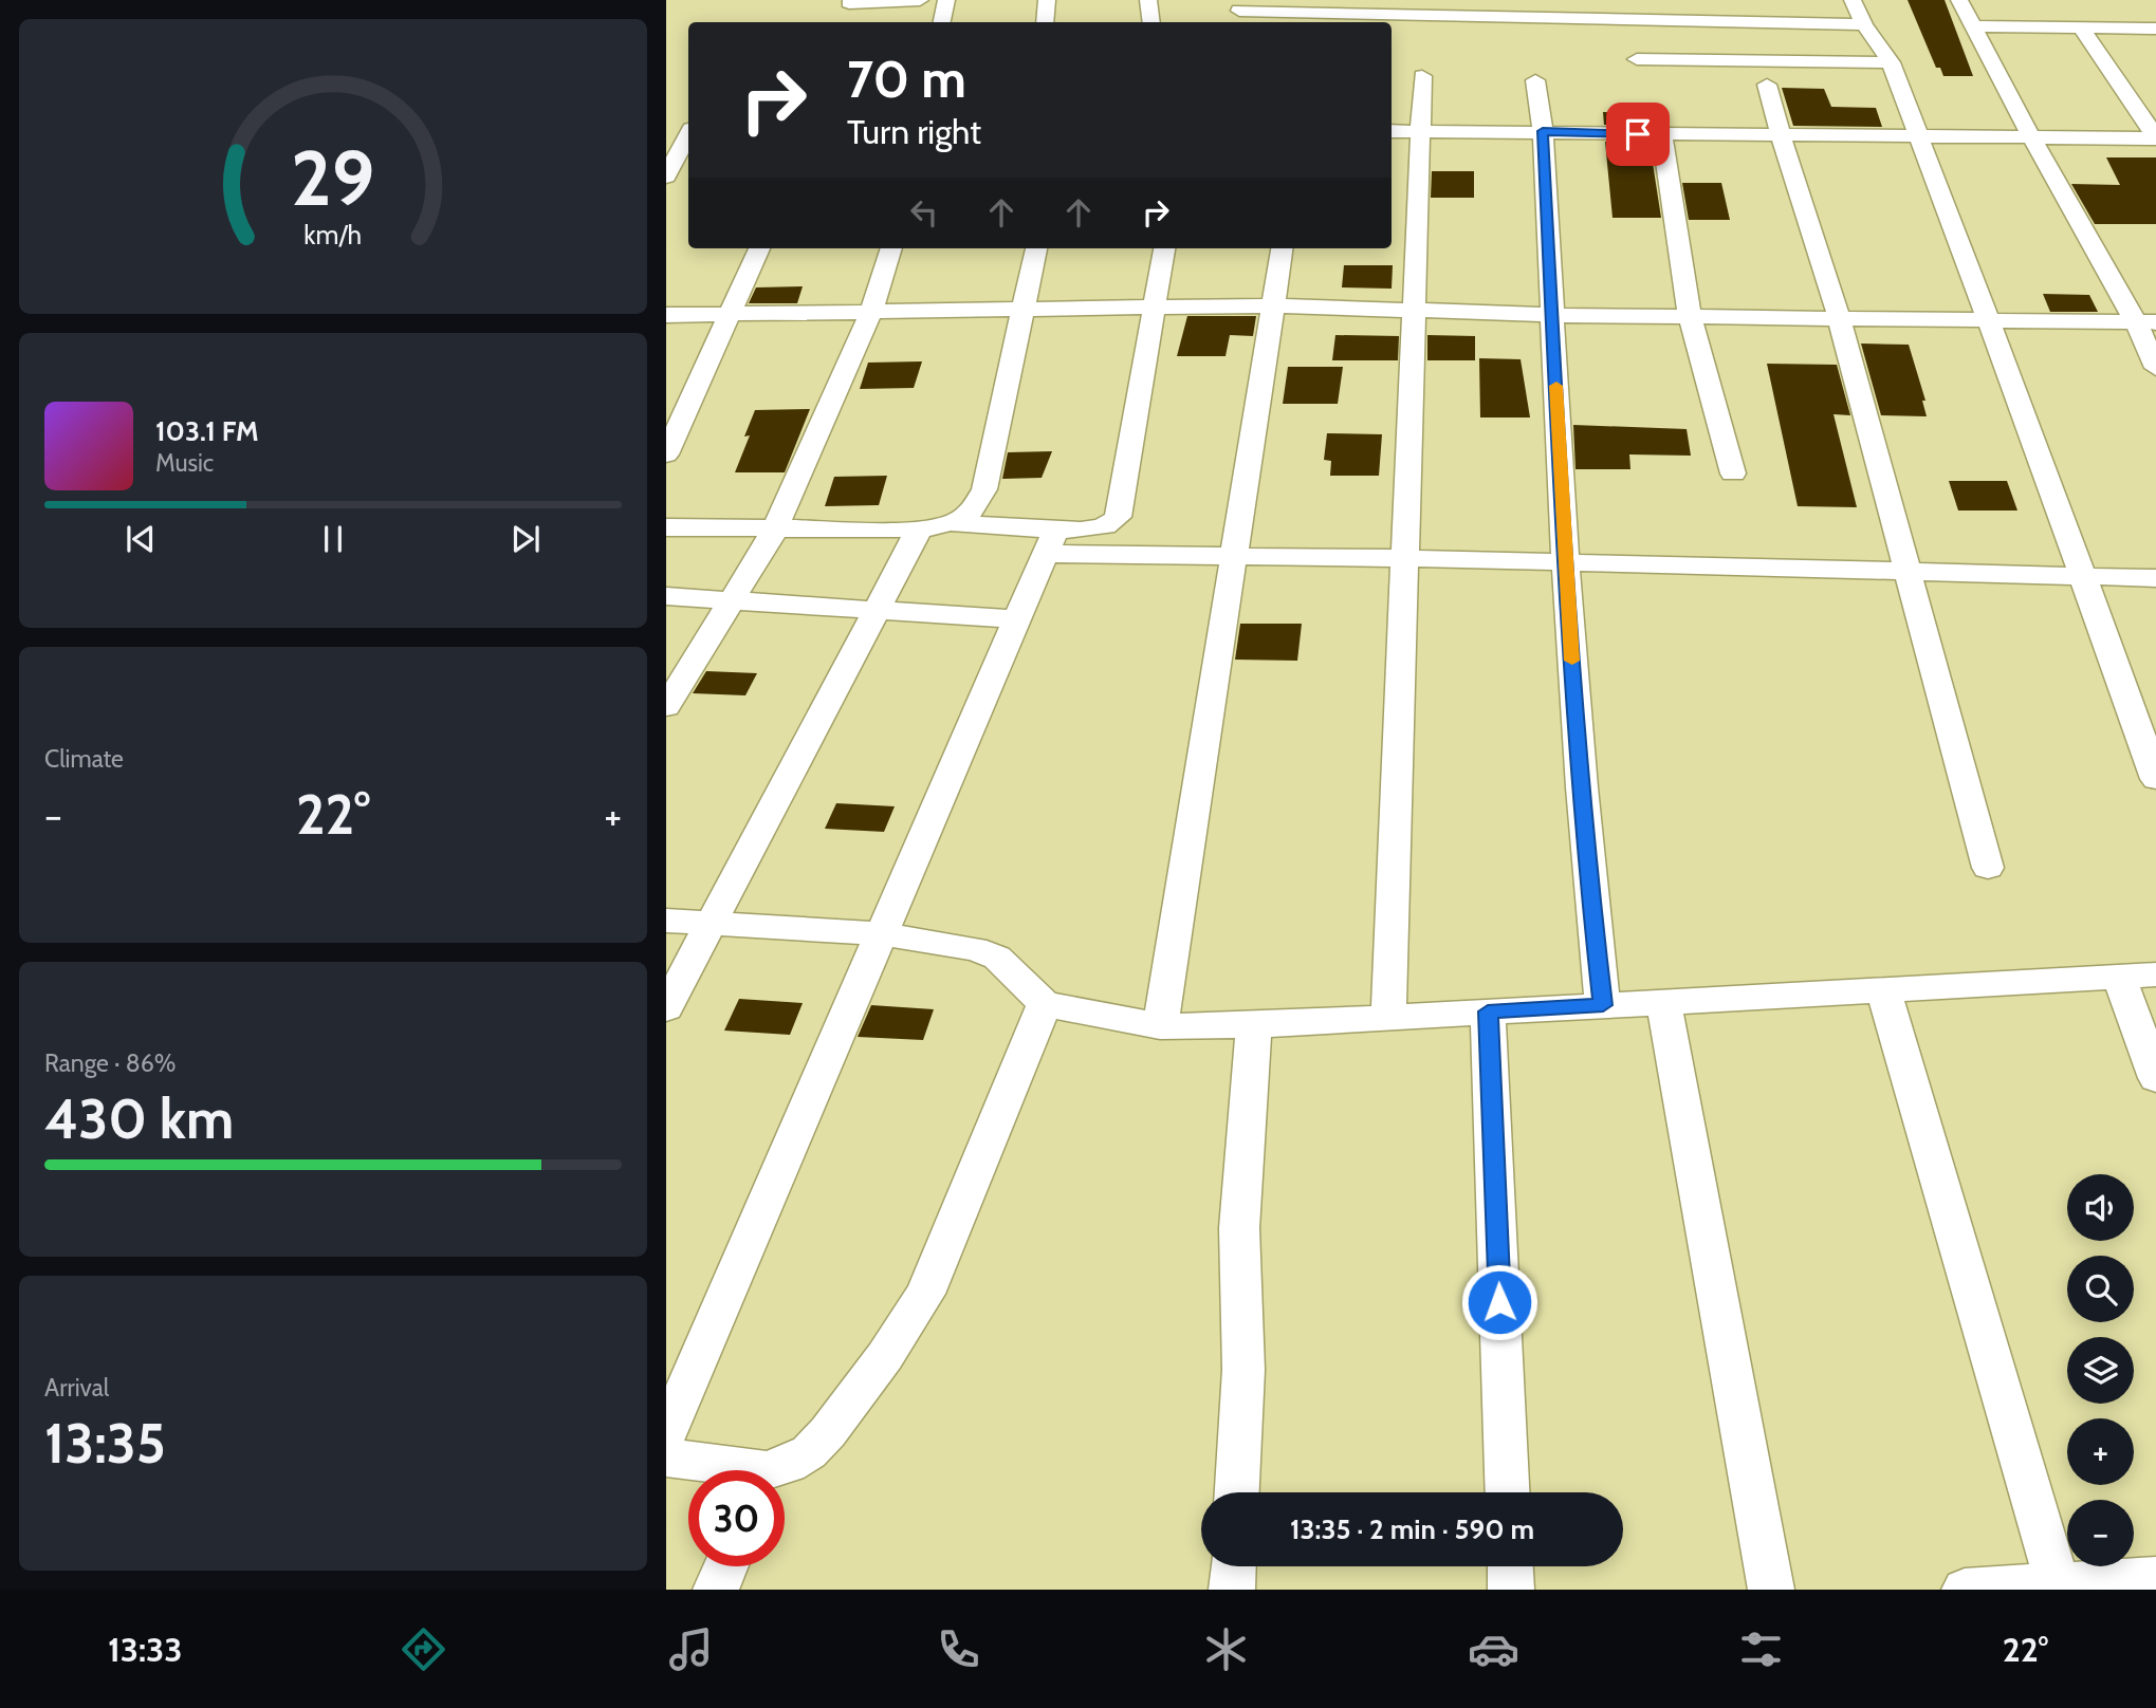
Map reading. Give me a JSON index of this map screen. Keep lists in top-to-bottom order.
{
  "page": {
    "turn": ["70 m", "Turn right"],
    "song": ["103.1 FM", "Music"],
    "tile": [
      "Climate",
      ["Range · 86%", "430 km"],
      ["Arrival", "13:35"]
    ],
    "heat": ["−", "22°", "+"],
    "map_buttons": ["+", "−"],
    "limit": "30",
    "trip": "13:35 · 2 min · 590 m",
    "tabs": ["13:33", "22°"],
    "gauge": ["29", "km/h"]
  }
}
